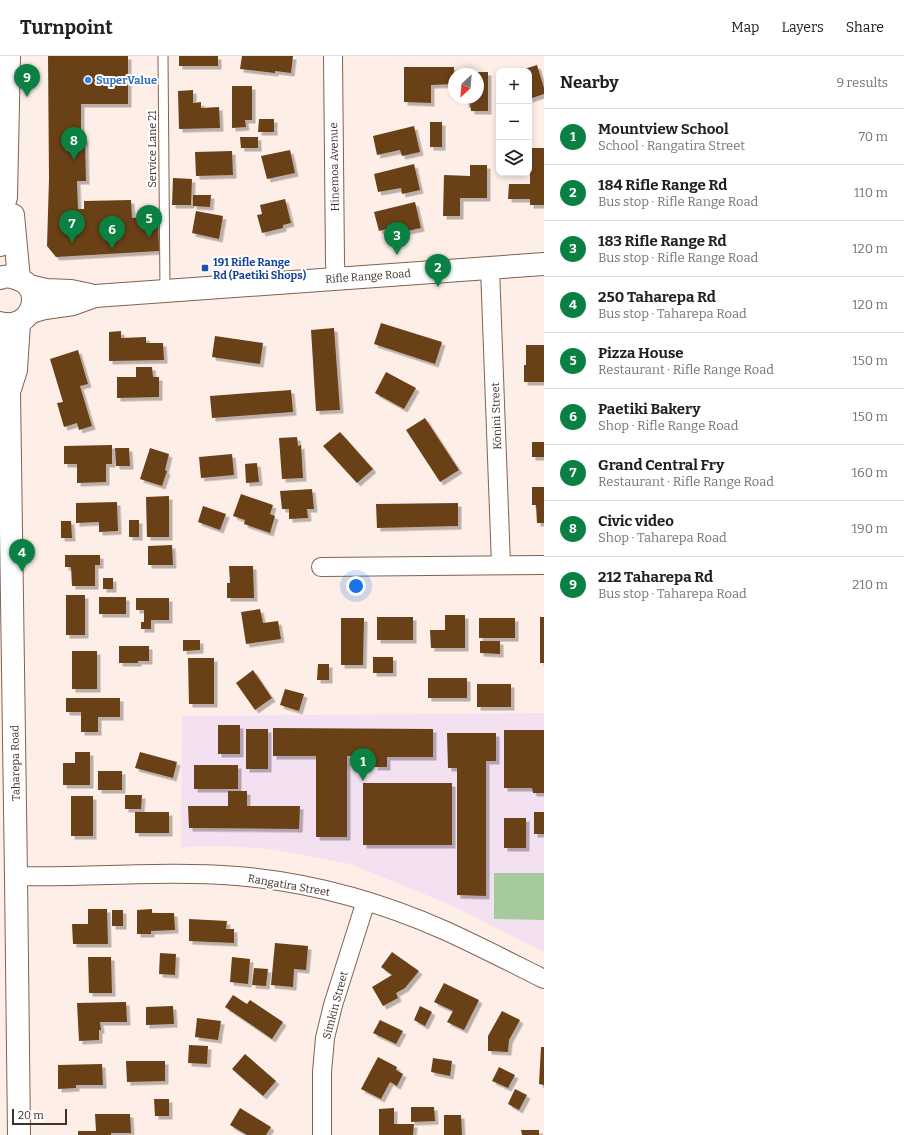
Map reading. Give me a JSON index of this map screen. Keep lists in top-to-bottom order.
{
  "streets": {
    "street": [
      "Hinemoa Avenue",
      "Rifle Range Road",
      "Kōnini Street",
      "Taharepa Road",
      "Rangatira Street",
      "Simkin Street"
    ],
    "lane": ["Service Lane 21"]
  },
  "crossings": [
    ["Service Lane 21", "Rifle Range Road"],
    ["Hinemoa Avenue", "Rifle Range Road"],
    ["Rifle Range Road", "Kōnini Street"],
    ["Rifle Range Road", "Taharepa Road"],
    ["Taharepa Road", "Rangatira Street"],
    ["Rangatira Street", "Simkin Street"]
  ],
  "places": {
    "other": ["SuperValue"],
    "transit": ["191 Rifle Range Rd (Paetiki Shops)"]
  },
  "scale_bar": "20 m",
  "north": "bottom left",
  "page": {
    "header": "Turnpoint",
    "nav": ["Map", "Layers", "Share"],
    "heading": ["Nearby", "9 results"],
    "pins": [
      "9",
      "8",
      "5",
      "7",
      "6",
      "3",
      "2",
      "4",
      "1"
    ],
    "map_buttons": ["+", "−"],
    "list": [
      {
        "mark": "1",
        "name": "Mountview School",
        "note": "School · Rangatira Street",
        "value": "70 m"
      },
      {
        "mark": "2",
        "name": "184 Rifle Range Rd",
        "note": "Bus stop · Rifle Range Road",
        "value": "110 m"
      },
      {
        "mark": "3",
        "name": "183 Rifle Range Rd",
        "note": "Bus stop · Rifle Range Road",
        "value": "120 m"
      },
      {
        "mark": "4",
        "name": "250 Taharepa Rd",
        "note": "Bus stop · Taharepa Road",
        "value": "120 m"
      },
      {
        "mark": "5",
        "name": "Pizza House",
        "note": "Restaurant · Rifle Range Road",
        "value": "150 m"
      },
      {
        "mark": "6",
        "name": "Paetiki Bakery",
        "note": "Shop · Rifle Range Road",
        "value": "150 m"
      },
      {
        "mark": "7",
        "name": "Grand Central Fry",
        "note": "Restaurant · Rifle Range Road",
        "value": "160 m"
      },
      {
        "mark": "8",
        "name": "Civic video",
        "note": "Shop · Taharepa Road",
        "value": "190 m"
      },
      {
        "mark": "9",
        "name": "212 Taharepa Rd",
        "note": "Bus stop · Taharepa Road",
        "value": "210 m"
      }
    ],
    "scale": "20 m"
  }
}
